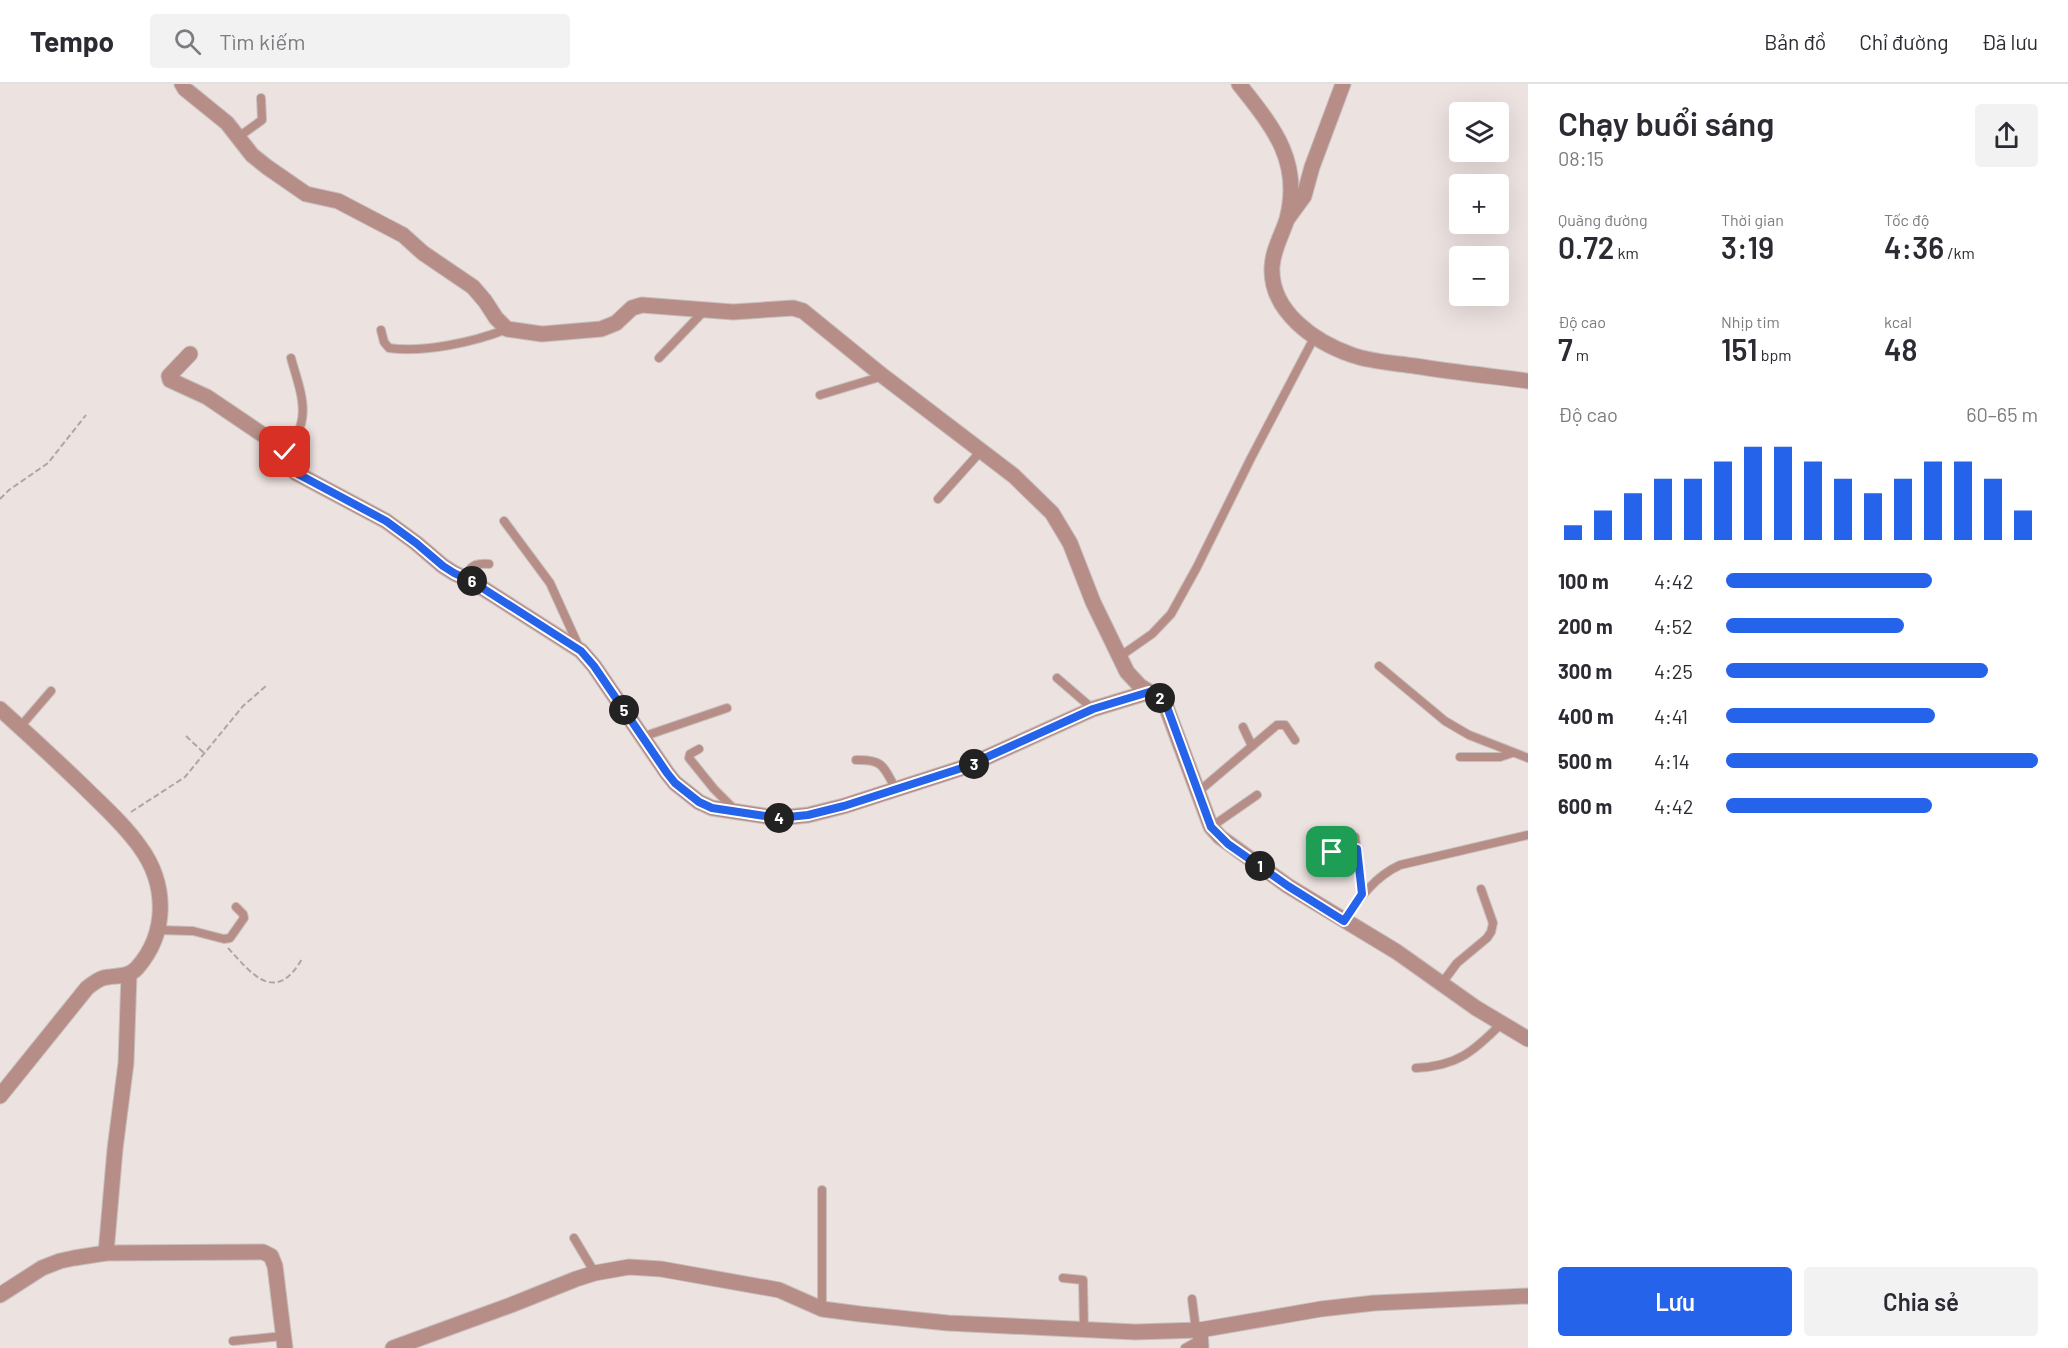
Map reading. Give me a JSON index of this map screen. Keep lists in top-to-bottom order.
{
  "page": {
    "header": "Tempo",
    "search": "Tìm kiếm",
    "nav": ["Bản đồ", "Chỉ đường", "Đã lưu"],
    "heading": ["Chạy buổi sáng", "08:15"],
    "map_buttons": ["+", "−"],
    "stats": [
      ["Quãng đường", "0.72 km"],
      ["Thời gian", "3:19"],
      ["Tốc độ", "4:36 /km"],
      ["Độ cao", "7 m"],
      ["Nhịp tim", "151 bpm"],
      ["kcal", "48"]
    ],
    "chart": ["Độ cao", "60–65 m"],
    "list": [
      {
        "name": "100 m",
        "note": "4:42"
      },
      {
        "name": "200 m",
        "note": "4:52"
      },
      {
        "name": "300 m",
        "note": "4:25"
      },
      {
        "name": "400 m",
        "note": "4:41"
      },
      {
        "name": "500 m",
        "note": "4:14"
      },
      {
        "name": "600 m",
        "note": "4:42"
      }
    ],
    "pins": [
      "6",
      "2",
      "5",
      "3",
      "4",
      "1"
    ],
    "buttons": ["Lưu", "Chia sẻ"]
  }
}
